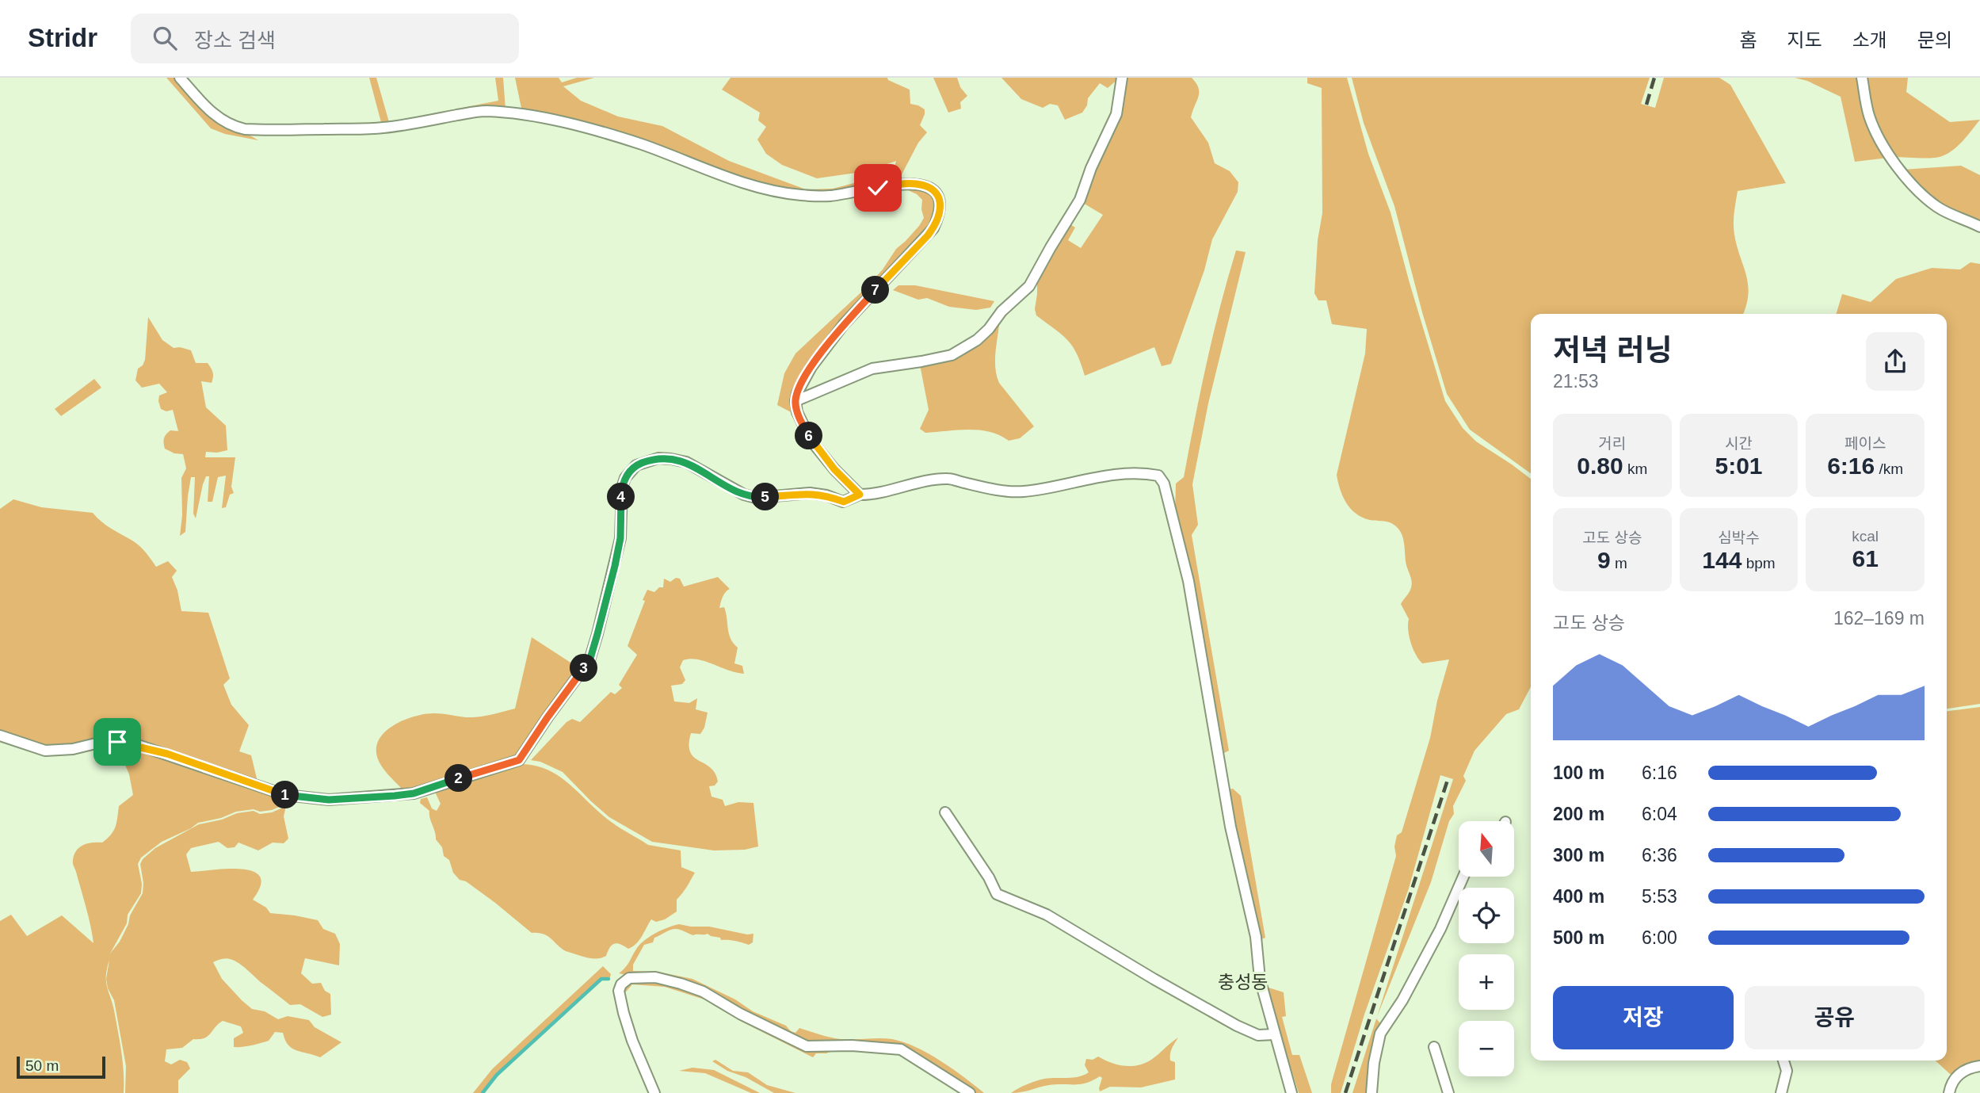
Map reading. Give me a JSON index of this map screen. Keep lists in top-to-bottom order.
{
  "districts": ["충성동"],
  "scale_bar": "50 m",
  "north": "top",
  "page": {
    "header": "Stridr",
    "search": "장소 검색",
    "nav": [
      "홈",
      "지도",
      "소개",
      "문의"
    ],
    "pins": [
      "7",
      "6",
      "4",
      "5",
      "3",
      "2",
      "1"
    ],
    "heading": ["저녁 러닝", "21:53"],
    "stats": [
      ["거리", "0.80 km"],
      ["시간", "5:01"],
      ["페이스", "6:16 /km"],
      ["고도 상승", "9 m"],
      ["심박수", "144 bpm"],
      ["kcal", "61"]
    ],
    "chart": ["고도 상승", "162–169 m"],
    "list": [
      {
        "name": "100 m",
        "note": "6:16"
      },
      {
        "name": "200 m",
        "note": "6:04"
      },
      {
        "name": "300 m",
        "note": "6:36"
      },
      {
        "name": "400 m",
        "note": "5:53"
      },
      {
        "name": "500 m",
        "note": "6:00"
      }
    ],
    "map_buttons": ["+", "−"],
    "buttons": ["저장", "공유"],
    "scale": "50 m"
  }
}
